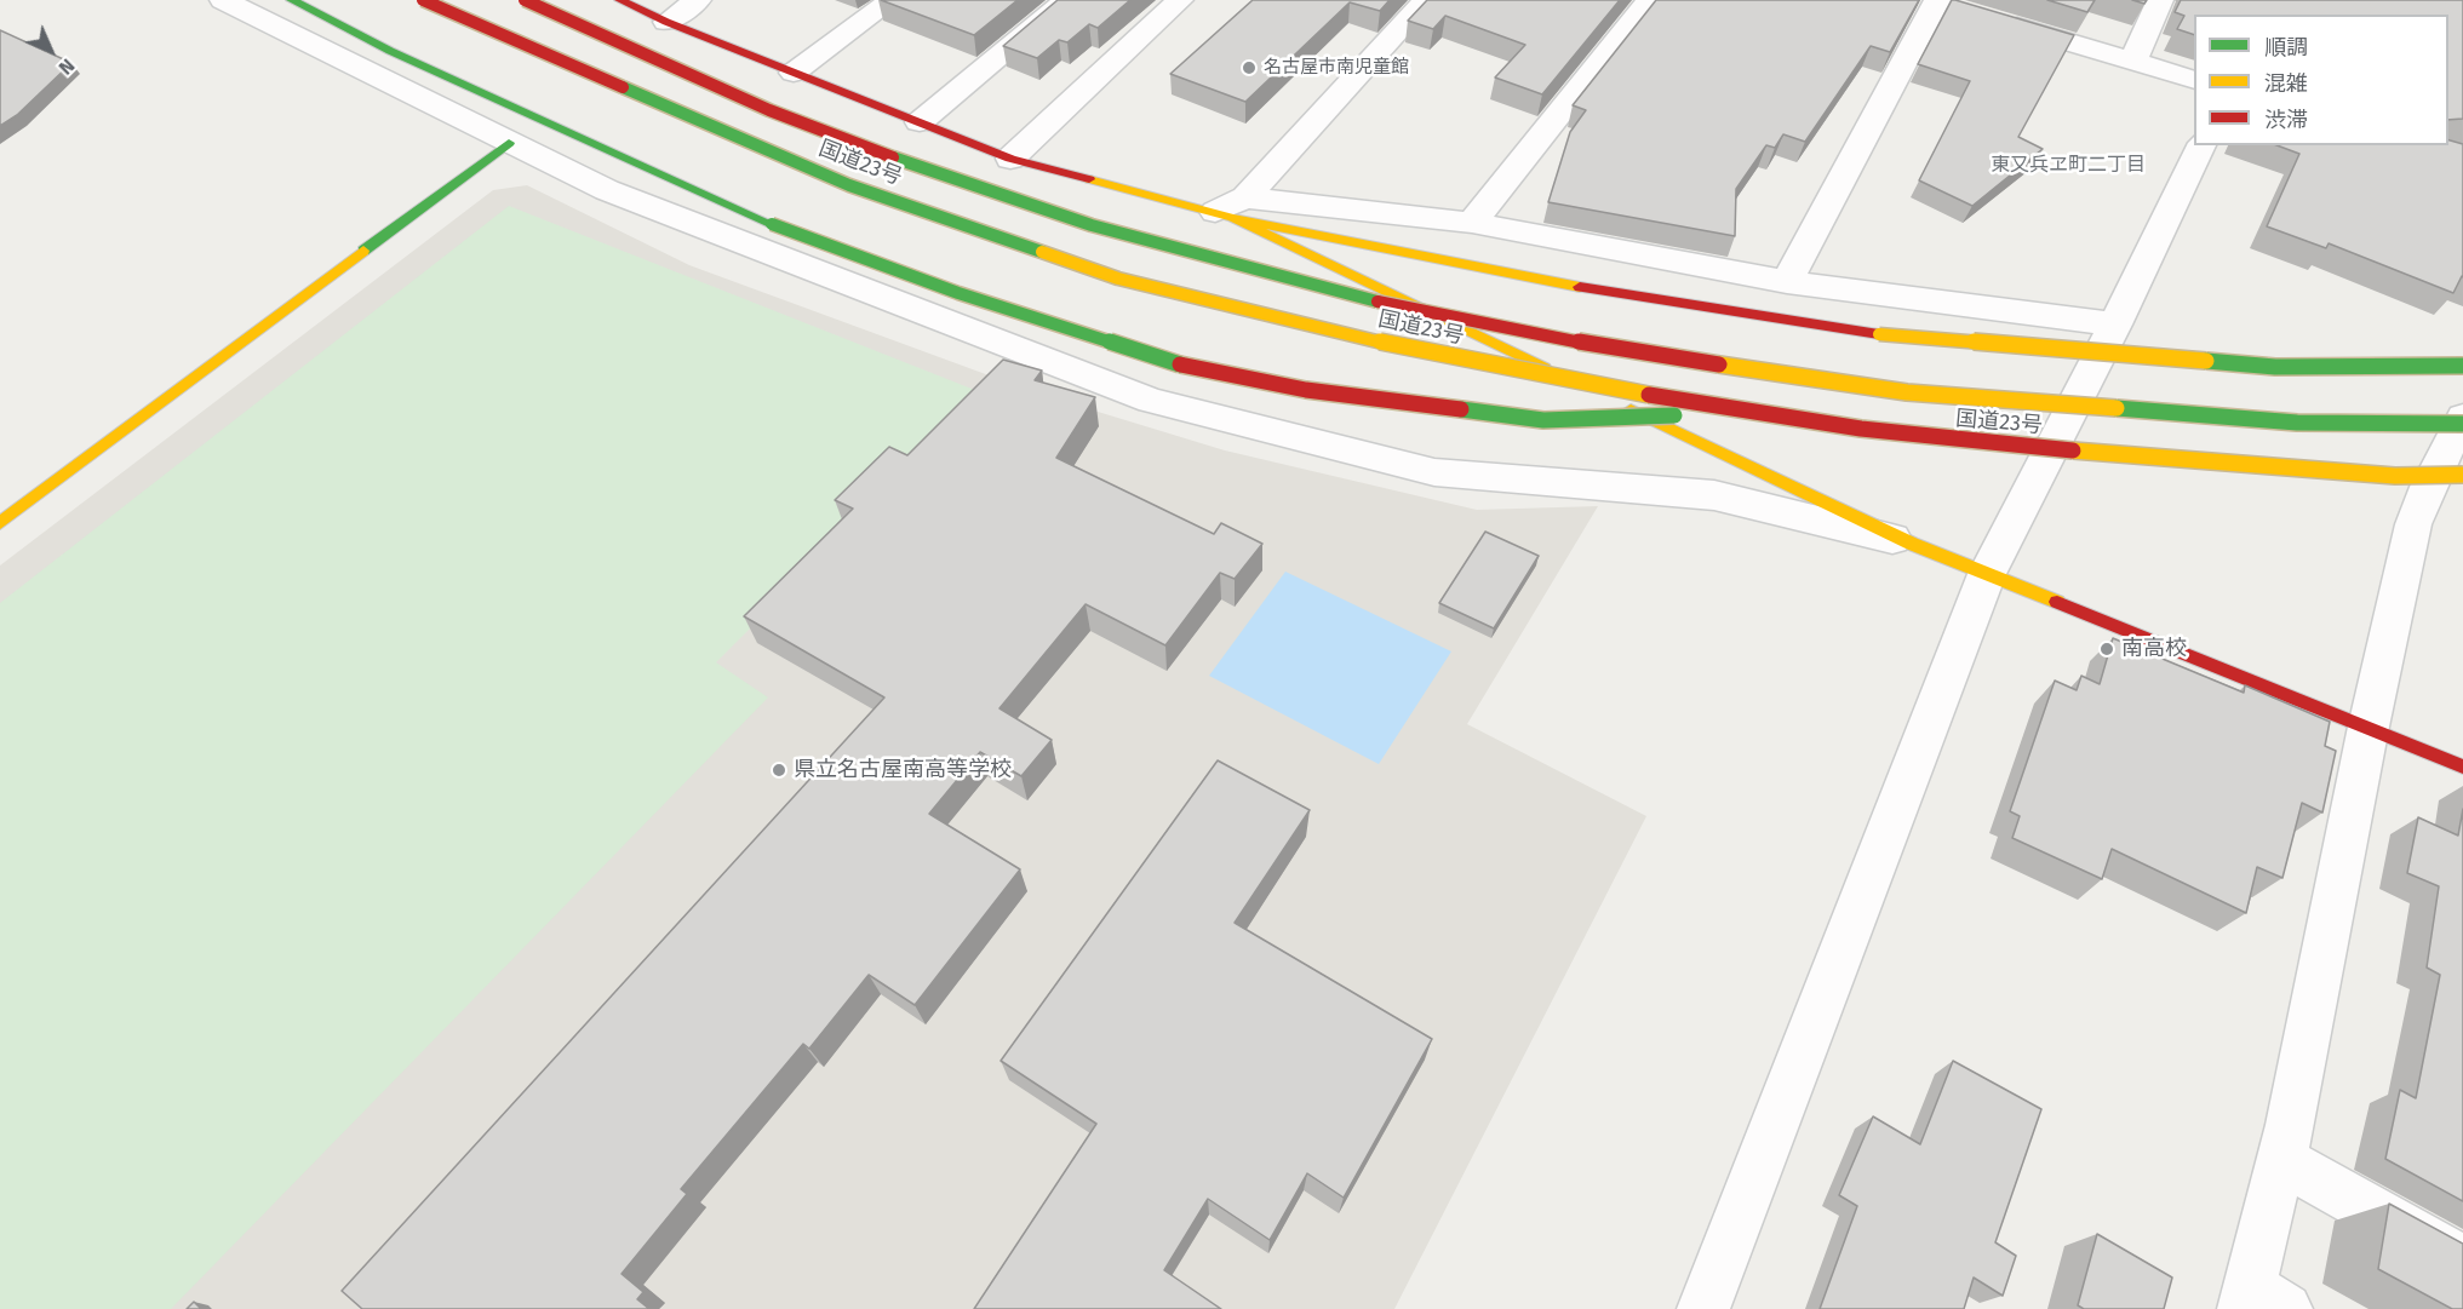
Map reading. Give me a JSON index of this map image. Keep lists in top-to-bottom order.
{
  "streets": {
    "main road": ["国道23号"]
  },
  "districts": ["東又兵ヱ町二丁目"],
  "places": ["名古屋市南児童館", "南高校", "県立名古屋南高等学校"],
  "legend": ["順調", "混雑", "渋滞"],
  "north": "bottom right"
}
